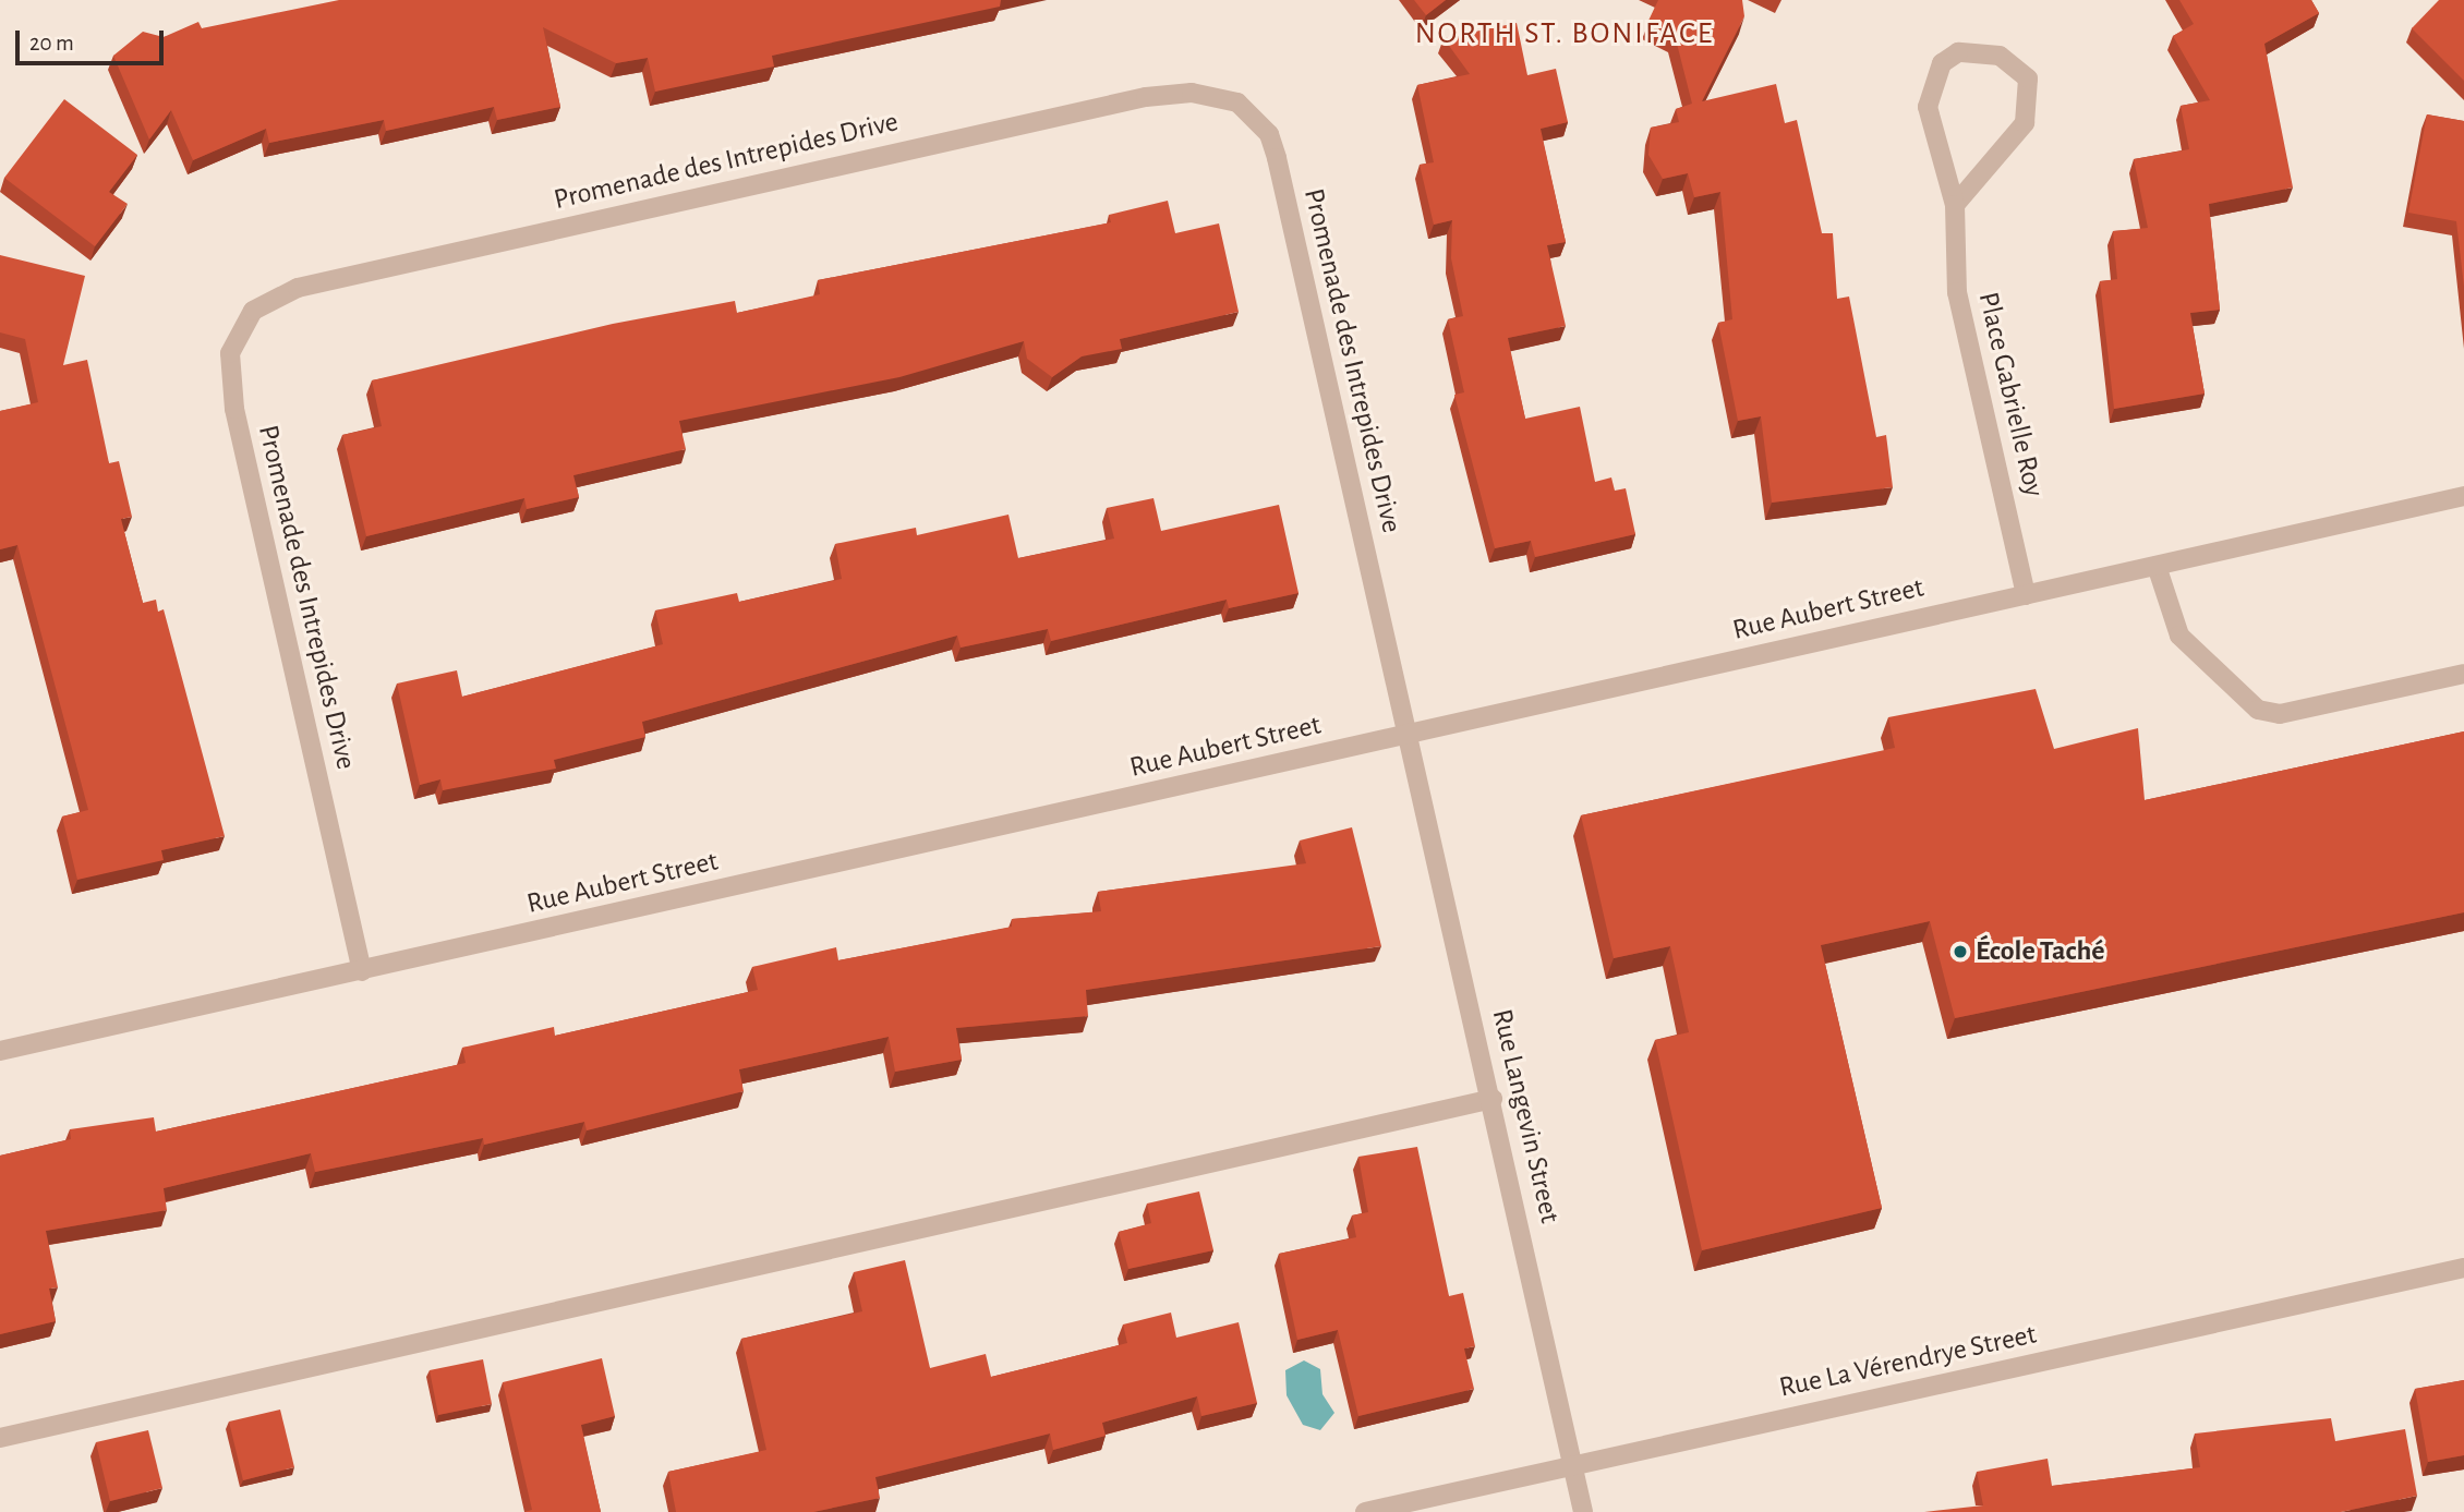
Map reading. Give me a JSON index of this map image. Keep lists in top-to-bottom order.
{
  "streets": {
    "street": [
      "Promenade des Intrepides Drive",
      "Place Gabrielle Roy",
      "Rue Aubert Street",
      "Rue Langevin Street",
      "Rue La Vérendrye Street"
    ]
  },
  "crossings": [
    ["Promenade des Intrepides Drive", "Rue Aubert Street"],
    ["Promenade des Intrepides Drive", "Rue Langevin Street"],
    ["Place Gabrielle Roy", "Rue Aubert Street"],
    ["Rue Aubert Street", "Rue Langevin Street"],
    ["Rue Langevin Street", "Rue La Vérendrye Street"]
  ],
  "districts": ["NORTH ST. BONIFACE"],
  "places": ["École Taché"],
  "scale_bar": "20 m"
}
